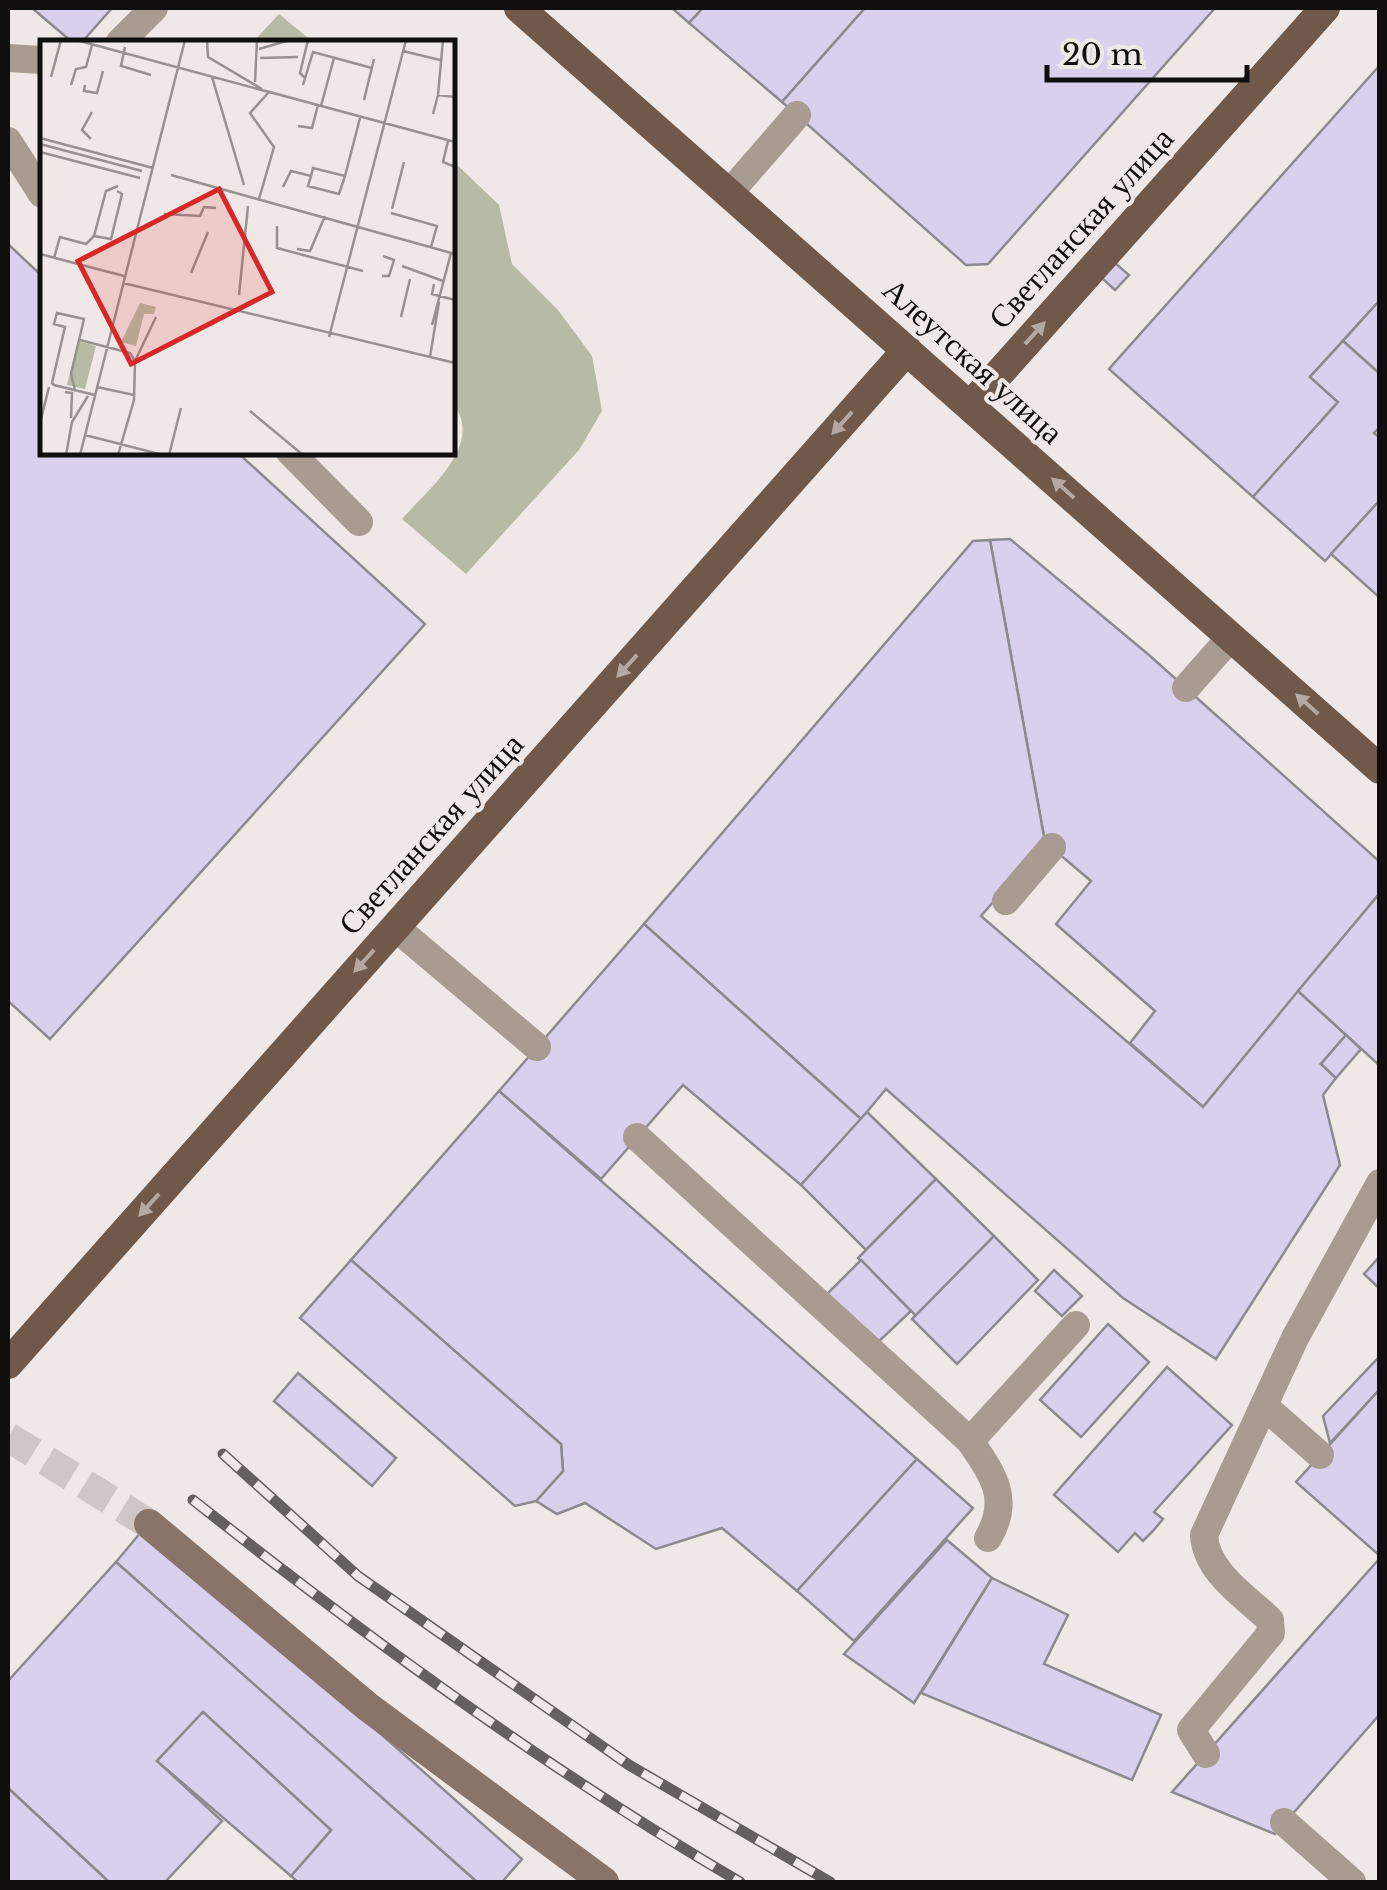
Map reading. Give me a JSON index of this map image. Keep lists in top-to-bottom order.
{
  "streets": {
    "main road": ["Светланская улица", "Алеутская улица"]
  },
  "crossings": [
    ["Светланская улица", "Алеутская улица"]
  ],
  "one_way": ["Алеутская улица"],
  "scale_bar": "20 m"
}
